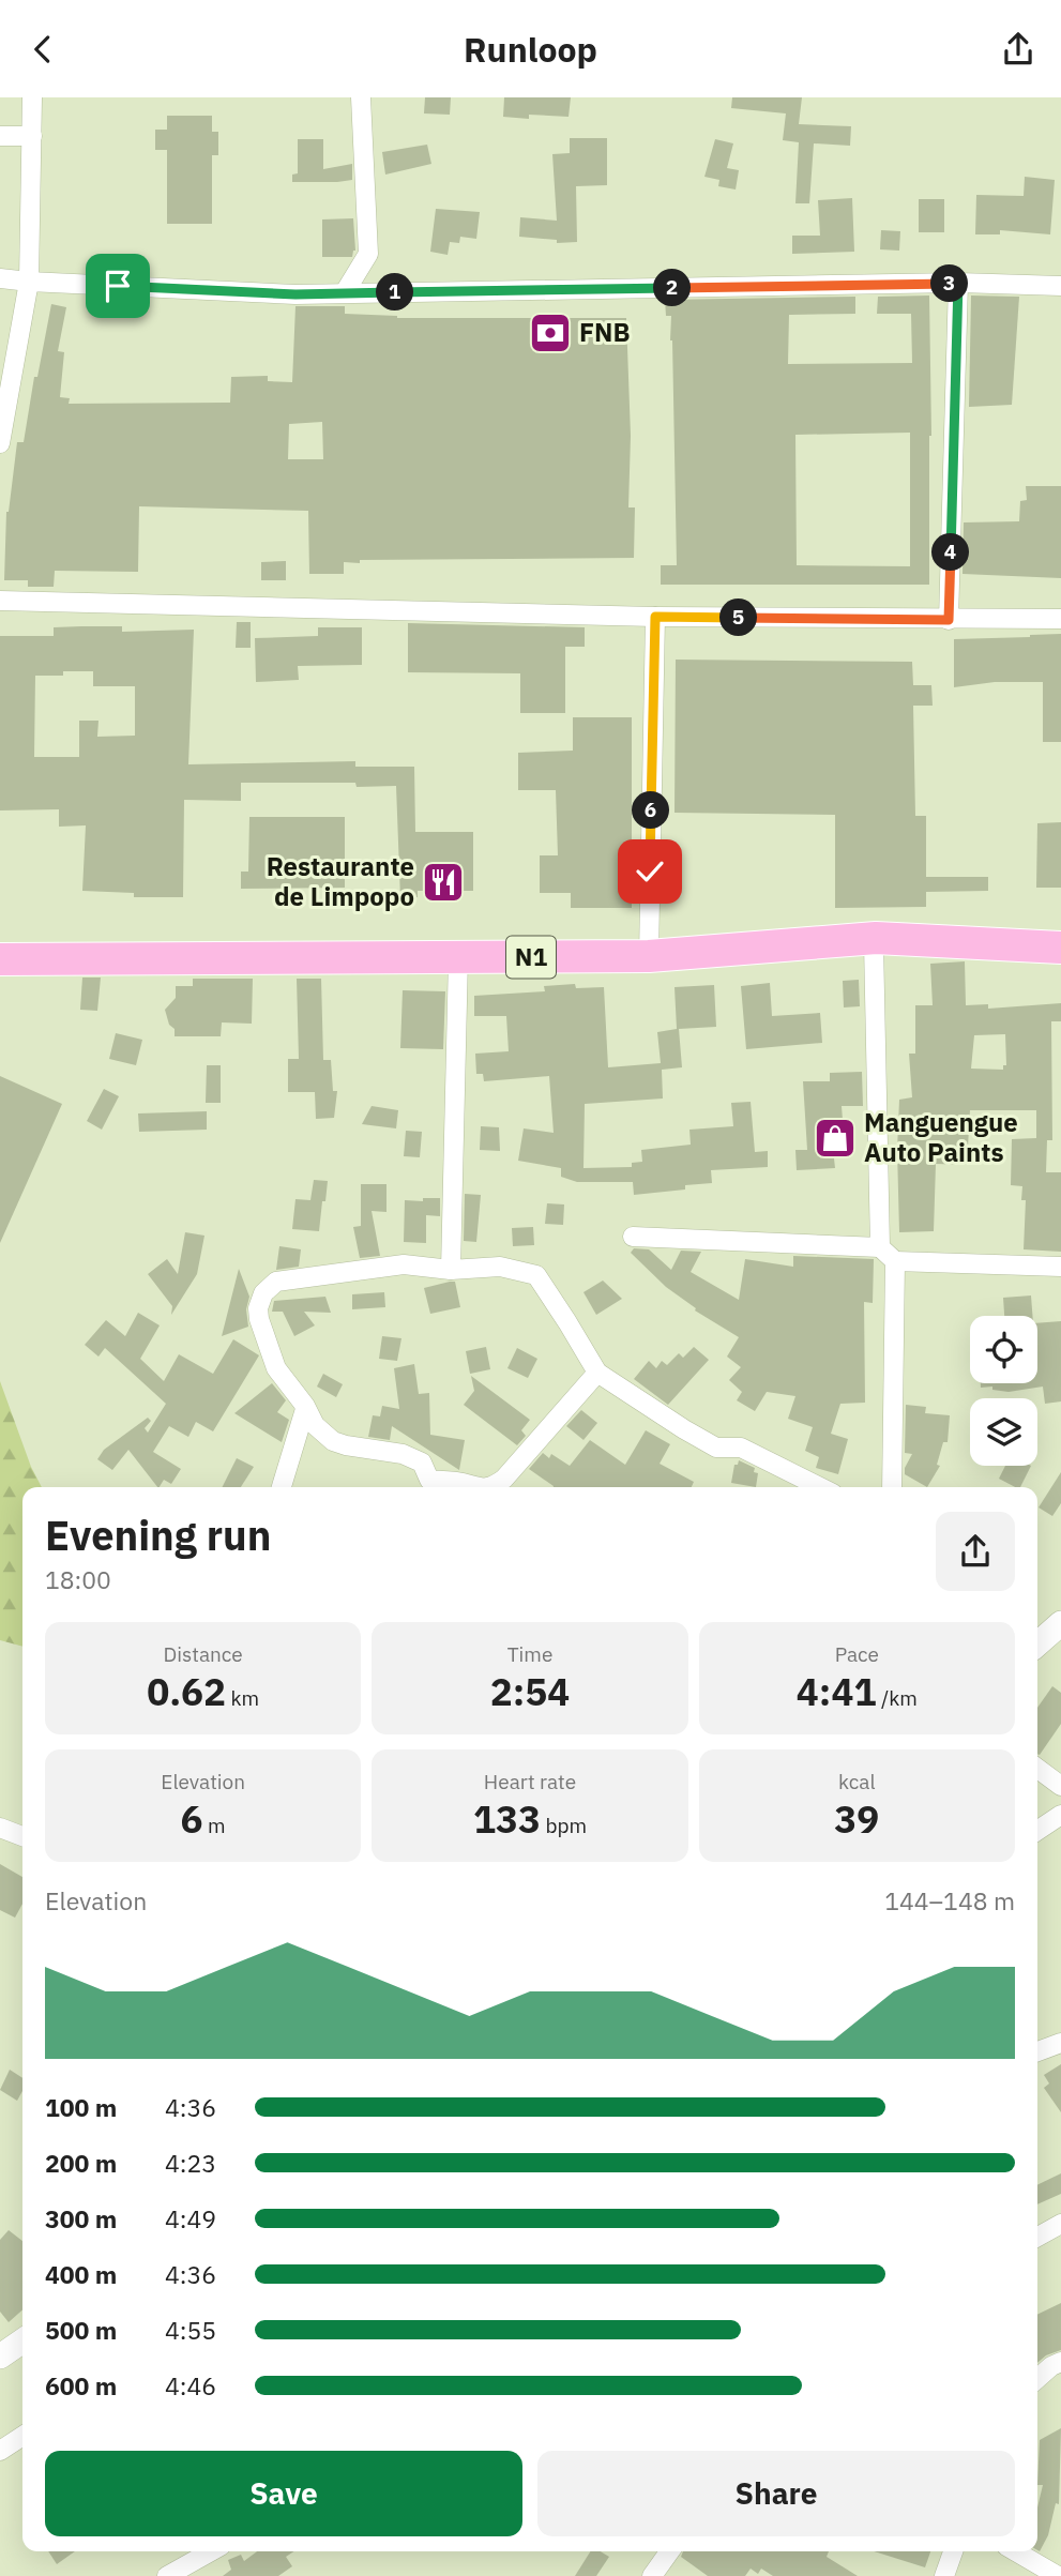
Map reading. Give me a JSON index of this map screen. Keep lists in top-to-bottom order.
{
  "streets": {
    "highway": ["N1"]
  },
  "places": {
    "bank": ["FNB"],
    "restaurant": ["Restaurante de Limpopo"],
    "shop": ["Manguengue Auto Paints"]
  },
  "page": {
    "header": "Runloop",
    "pins": [
      "3",
      "2",
      "1",
      "4",
      "5",
      "6"
    ],
    "heading": ["Evening run", "18:00"],
    "stats": [
      ["Distance", "0.62 km"],
      ["Time", "2:54"],
      ["Pace", "4:41 /km"],
      ["Elevation", "6 m"],
      ["Heart rate", "133 bpm"],
      ["kcal", "39"]
    ],
    "chart": ["Elevation", "144–148 m"],
    "list": [
      {
        "name": "100 m",
        "note": "4:36"
      },
      {
        "name": "200 m",
        "note": "4:23"
      },
      {
        "name": "300 m",
        "note": "4:49"
      },
      {
        "name": "400 m",
        "note": "4:36"
      },
      {
        "name": "500 m",
        "note": "4:55"
      },
      {
        "name": "600 m",
        "note": "4:46"
      }
    ],
    "buttons": ["Save", "Share"]
  }
}
